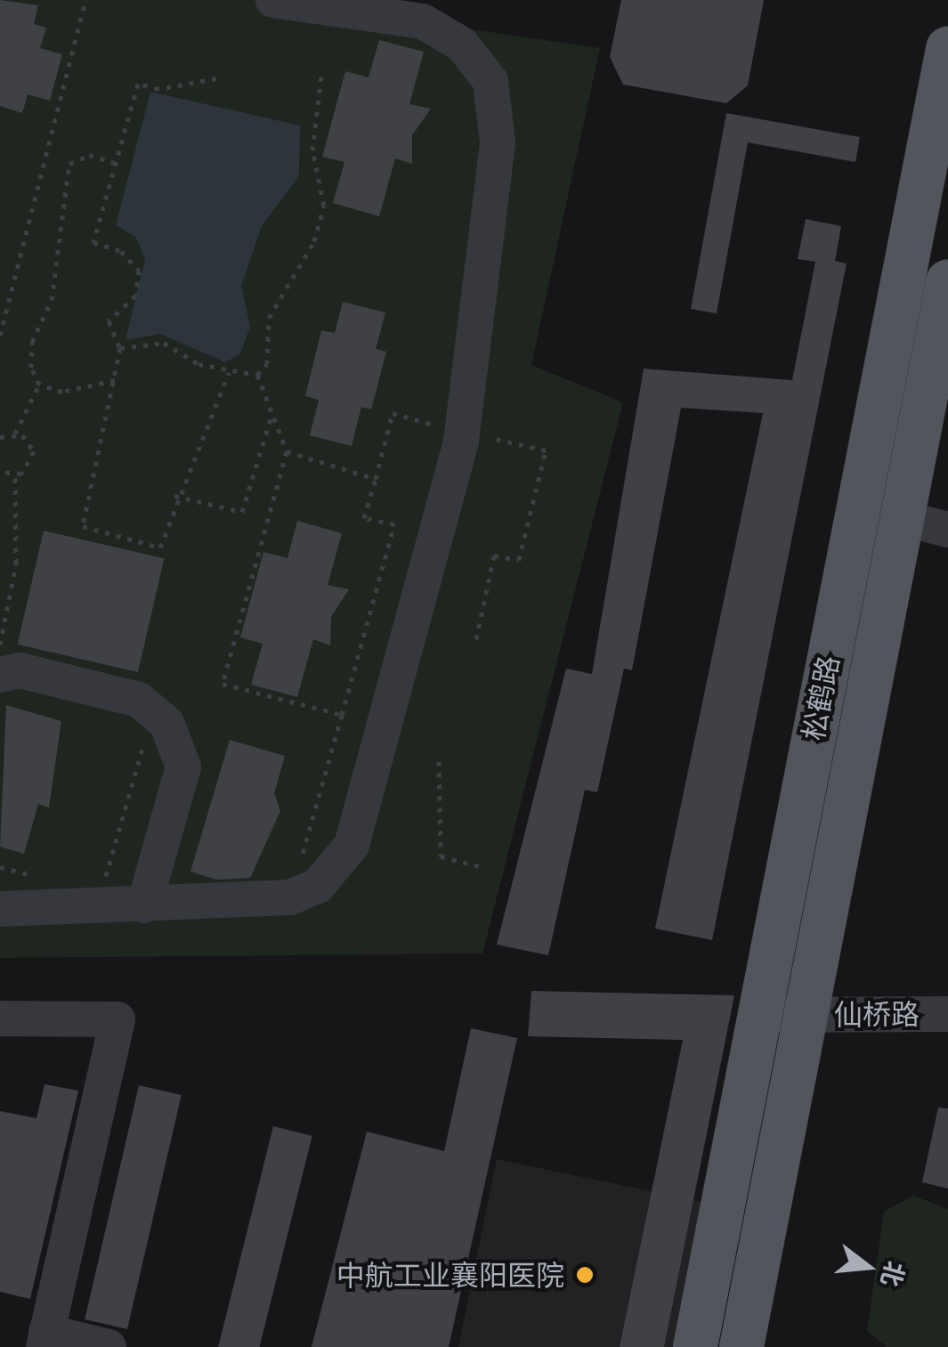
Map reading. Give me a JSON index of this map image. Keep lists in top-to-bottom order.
{
  "streets": {
    "main road": ["松鹤路"],
    "street": ["仙桥路"]
  },
  "crossings": [
    ["松鹤路", "仙桥路"]
  ],
  "places": ["中航工业襄阳医院"],
  "north": "right"
}
